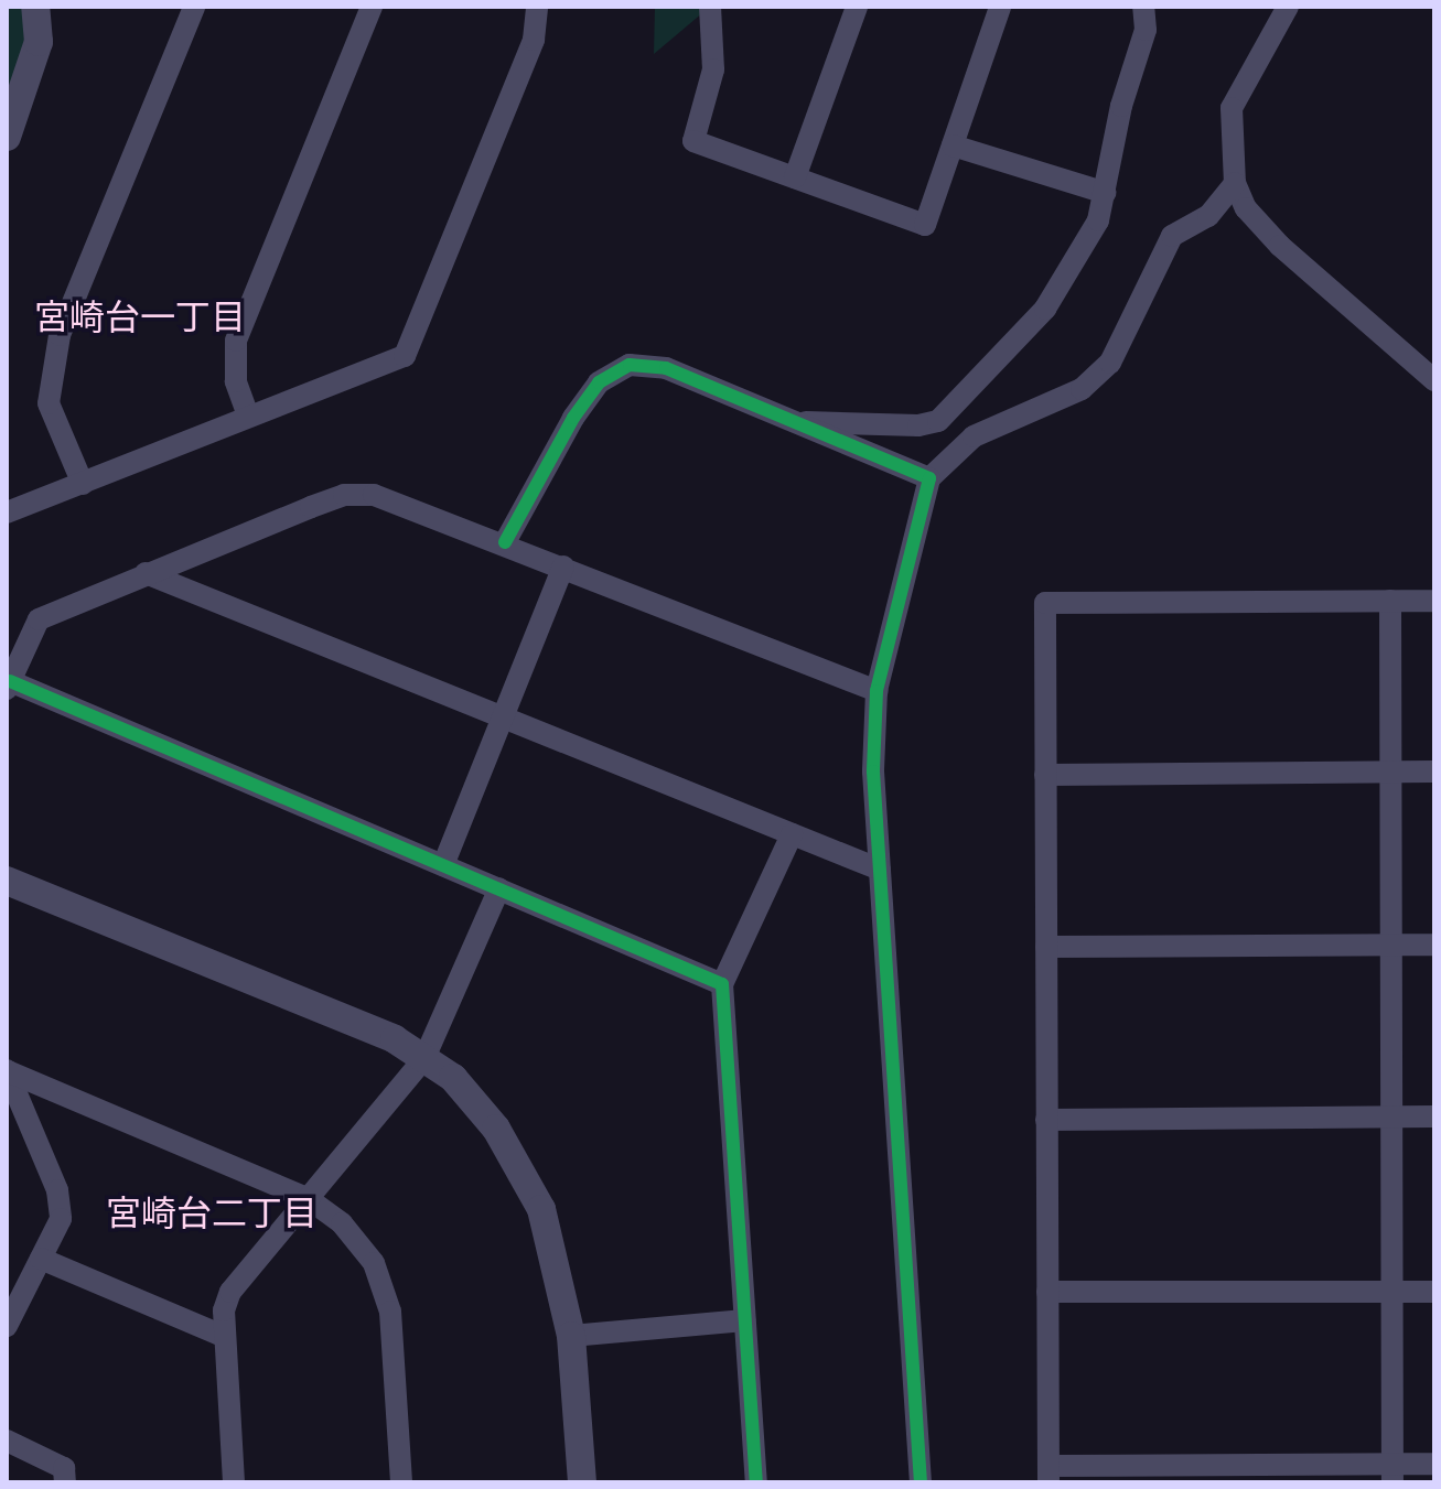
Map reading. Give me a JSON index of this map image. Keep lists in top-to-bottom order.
{
  "districts": ["宮崎台一丁目", "宮崎台二丁目"]
}
